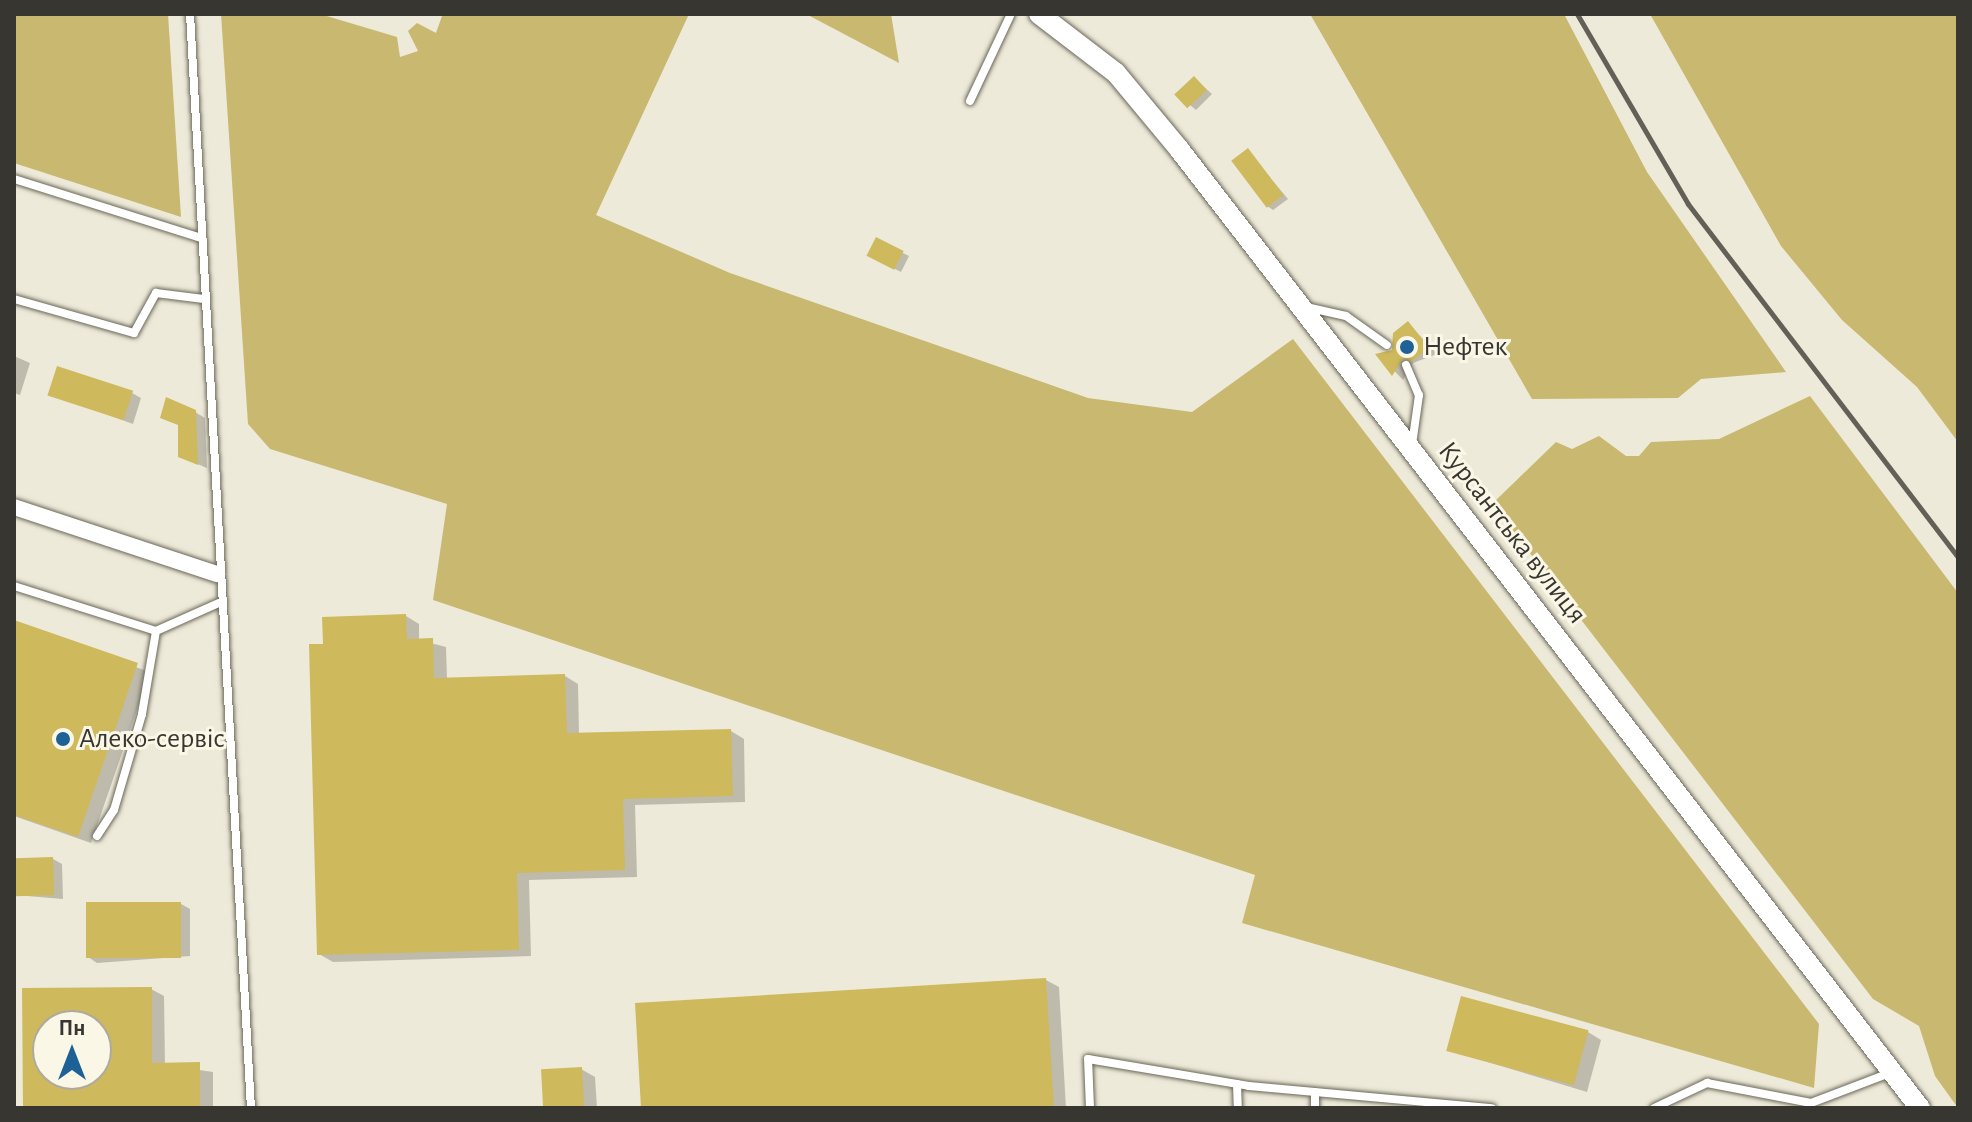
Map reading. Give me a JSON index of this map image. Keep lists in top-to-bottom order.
{
  "streets": {
    "street": ["Курсантська вулиця"]
  },
  "places": ["Нефтек", "Алеко-сервіс"],
  "north": "top"
}
